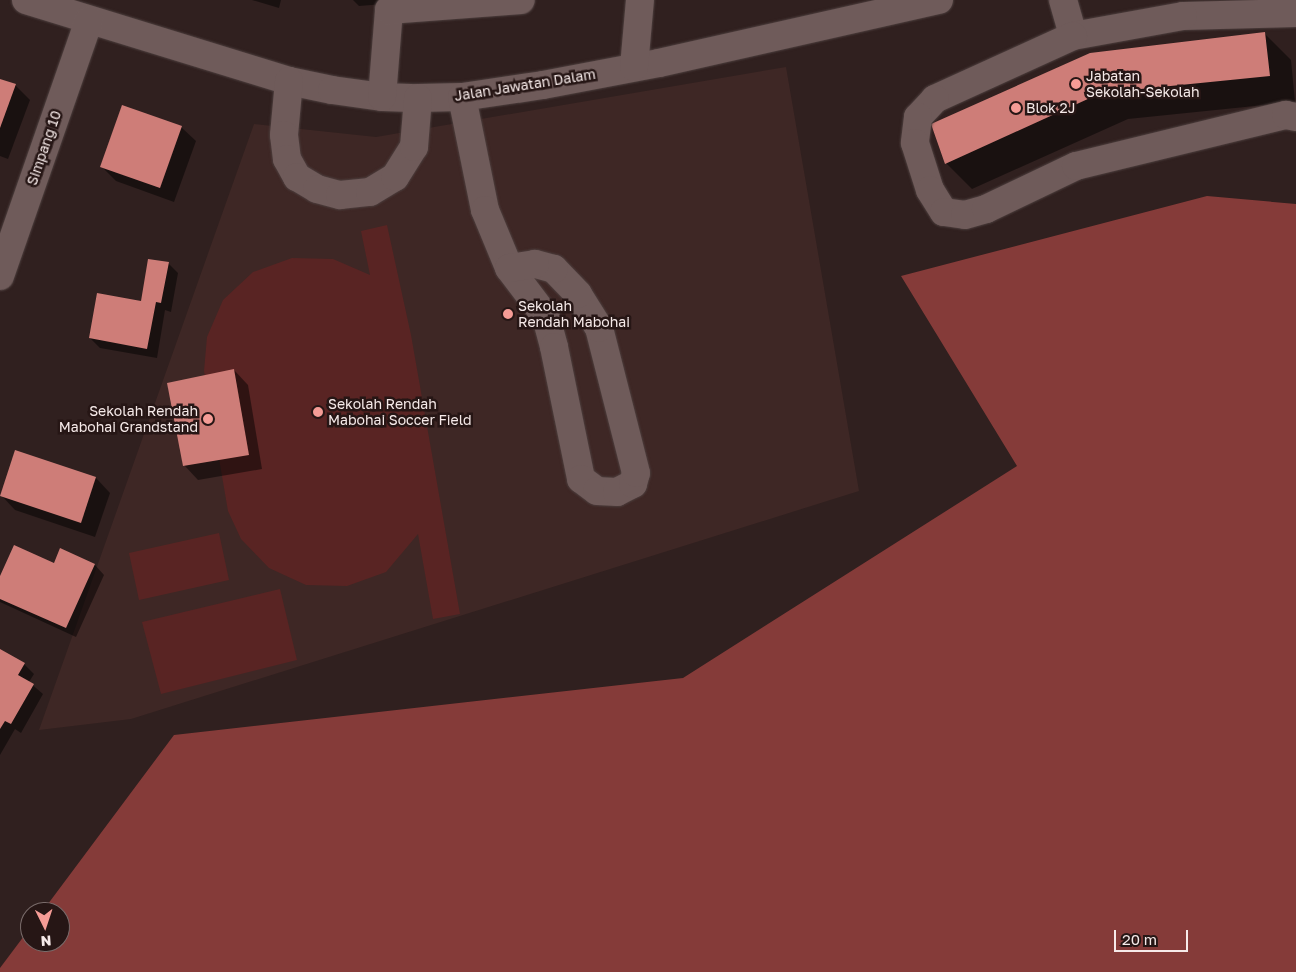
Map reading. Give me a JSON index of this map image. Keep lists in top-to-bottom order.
{
  "streets": {
    "street": ["Jalan Jawatan Dalam", "Simpang 10"]
  },
  "crossings": [
    ["Jalan Jawatan Dalam", "Simpang 10"]
  ],
  "places": [
    "Jabatan Sekolah-Sekolah",
    "Blok 2J",
    "Sekolah Rendah Mabohai",
    "Sekolah Rendah Mabohai Soccer Field",
    "Sekolah Rendah Mabohai Grandstand"
  ],
  "scale_bar": "20 m",
  "north": "bottom"
}
